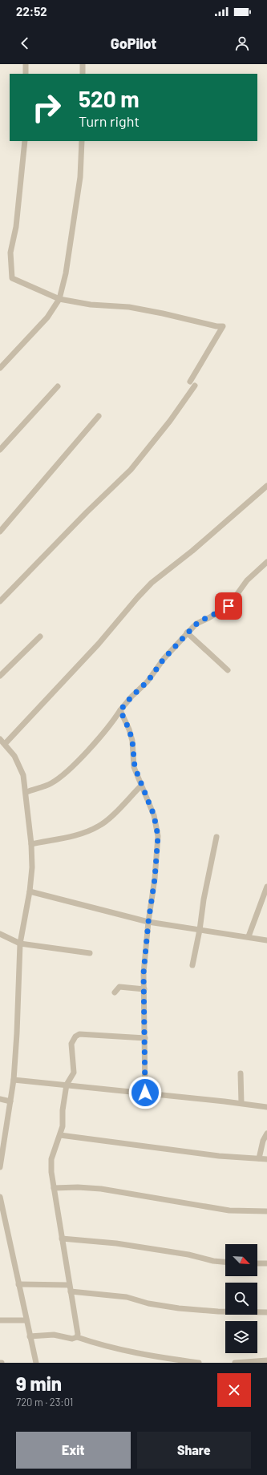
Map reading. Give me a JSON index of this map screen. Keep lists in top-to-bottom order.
{
  "north": "bottom right",
  "page": {
    "status": "22:52",
    "header": "GoPilot",
    "turn": ["520 m", "Turn right"],
    "heading": ["9 min", "720 m · 23:01"],
    "buttons": ["Exit", "Share"]
  }
}
